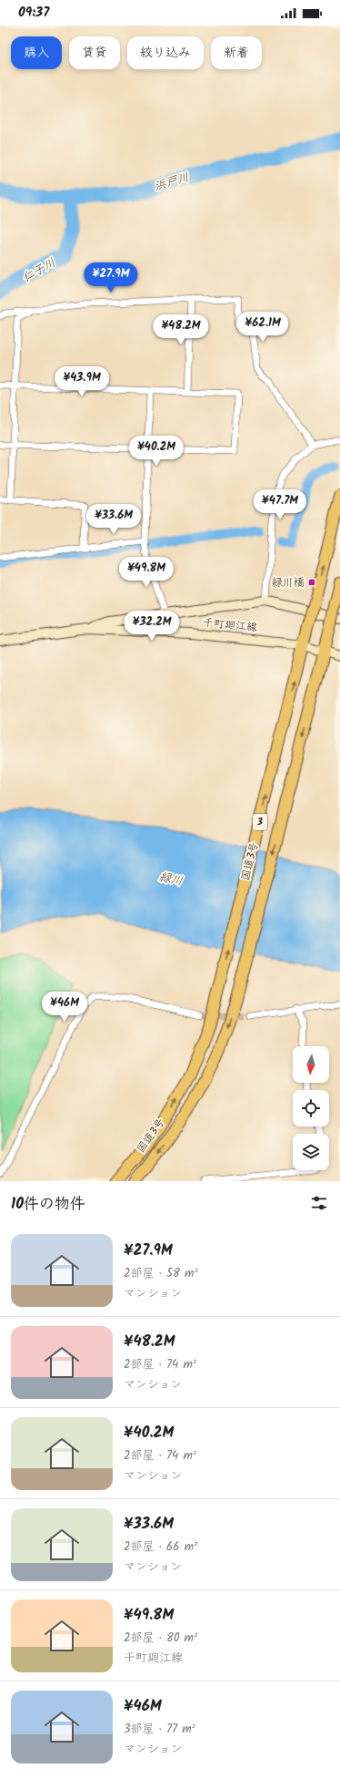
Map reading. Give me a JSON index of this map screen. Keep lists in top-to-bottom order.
{
  "streets": {
    "highway": ["3", "国道3号"],
    "main road": ["千町廻江線"]
  },
  "crossings": [
    ["千町廻江線", "国道3号"]
  ],
  "water": ["浜戸川", "仁子川", "緑川"],
  "places": {
    "transit": ["緑川橋"]
  },
  "north": "bottom",
  "page": {
    "status": "09:37",
    "chip": [
      "購入",
      "賃貸",
      "絞り込み",
      "新着"
    ],
    "price": [
      "¥27.9M",
      "¥62.1M",
      "¥48.2M",
      "¥43.9M",
      "¥40.2M",
      "¥47.7M",
      "¥33.6M",
      "¥49.8M",
      "¥32.2M",
      "¥46M"
    ],
    "heading": "10件の物件",
    "list": [
      {
        "name": "¥27.9M",
        "note": "2部屋 · 58 m² · マンション"
      },
      {
        "name": "¥48.2M",
        "note": "2部屋 · 74 m² · マンション"
      },
      {
        "name": "¥40.2M",
        "note": "2部屋 · 74 m² · マンション"
      },
      {
        "name": "¥33.6M",
        "note": "2部屋 · 66 m² · マンション"
      },
      {
        "name": "¥49.8M",
        "note": "2部屋 · 80 m² · 千町廻江線"
      },
      {
        "name": "¥46M",
        "note": "3部屋 · 77 m² · マンション"
      }
    ]
  }
}
